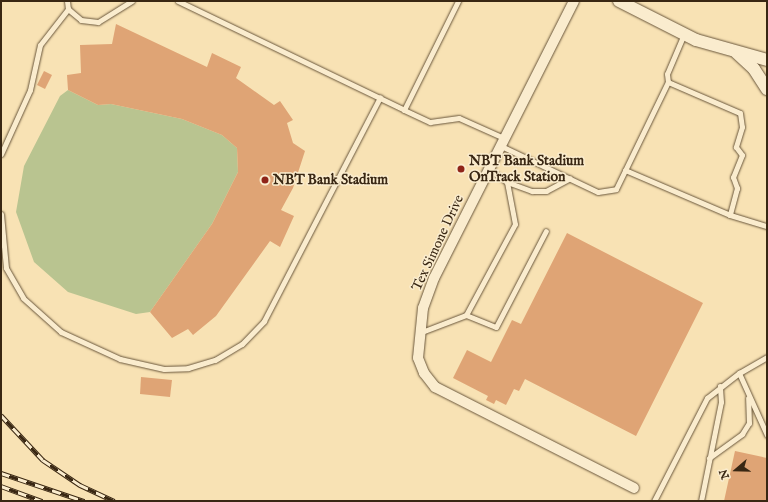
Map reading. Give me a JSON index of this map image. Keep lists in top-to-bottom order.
{
  "streets": {
    "street": ["Tex Simone Drive"]
  },
  "places": ["NBT Bank Stadium OnTrack Station", "NBT Bank Stadium"],
  "north": "left"
}
